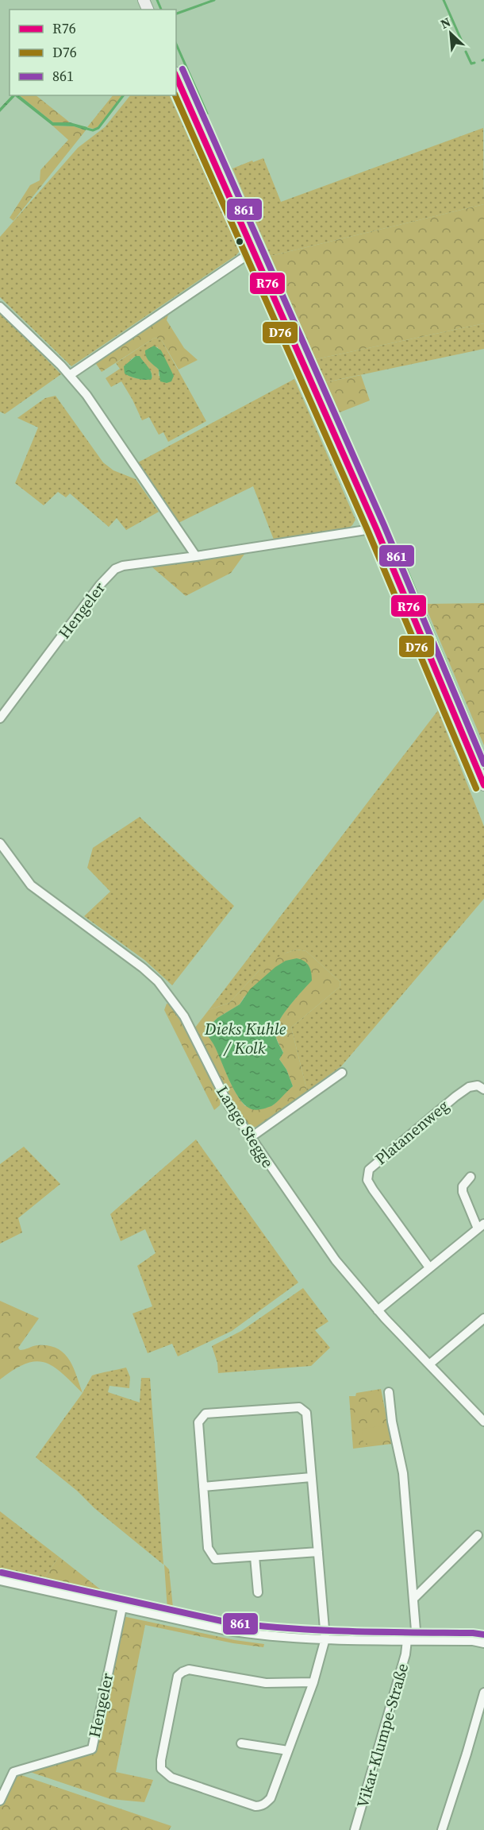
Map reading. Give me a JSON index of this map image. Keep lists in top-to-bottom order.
{
  "streets": {
    "street": [
      "Hengeler",
      "Lange Stegge",
      "Platanenweg",
      "Vikar-Klumpe-Straße"
    ]
  },
  "water": ["Dieks Kuhle / Kolk"],
  "lines": ["transit line 861", "transit line R76", "transit line D76"],
  "legend": ["R76", "D76", "861"],
  "north": "top left"
}
